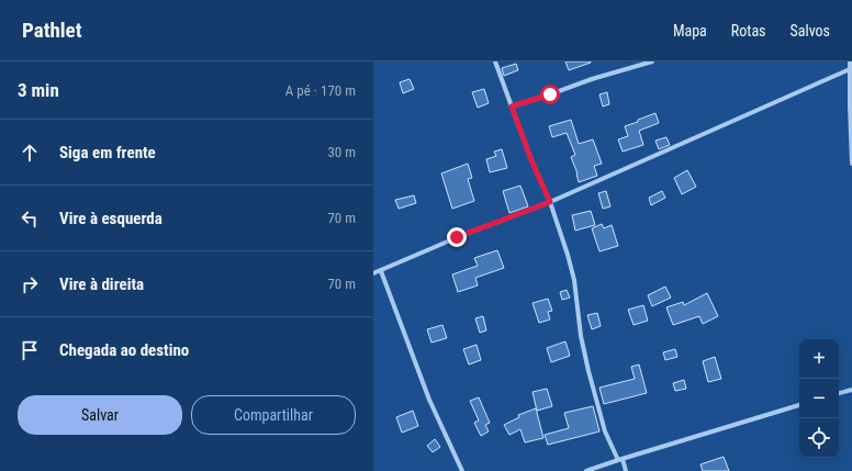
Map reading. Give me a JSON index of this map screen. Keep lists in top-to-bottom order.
{
  "page": {
    "header": "Pathlet",
    "nav": ["Mapa", "Rotas", "Salvos"],
    "heading": ["3 min", "A pé · 170 m"],
    "list": [
      ["Siga em frente", "30 m"],
      ["Vire à esquerda", "70 m"],
      ["Vire à direita", "70 m"],
      "Chegada ao destino"
    ],
    "map_buttons": ["+", "−"],
    "buttons": ["Salvar", "Compartilhar"]
  }
}
